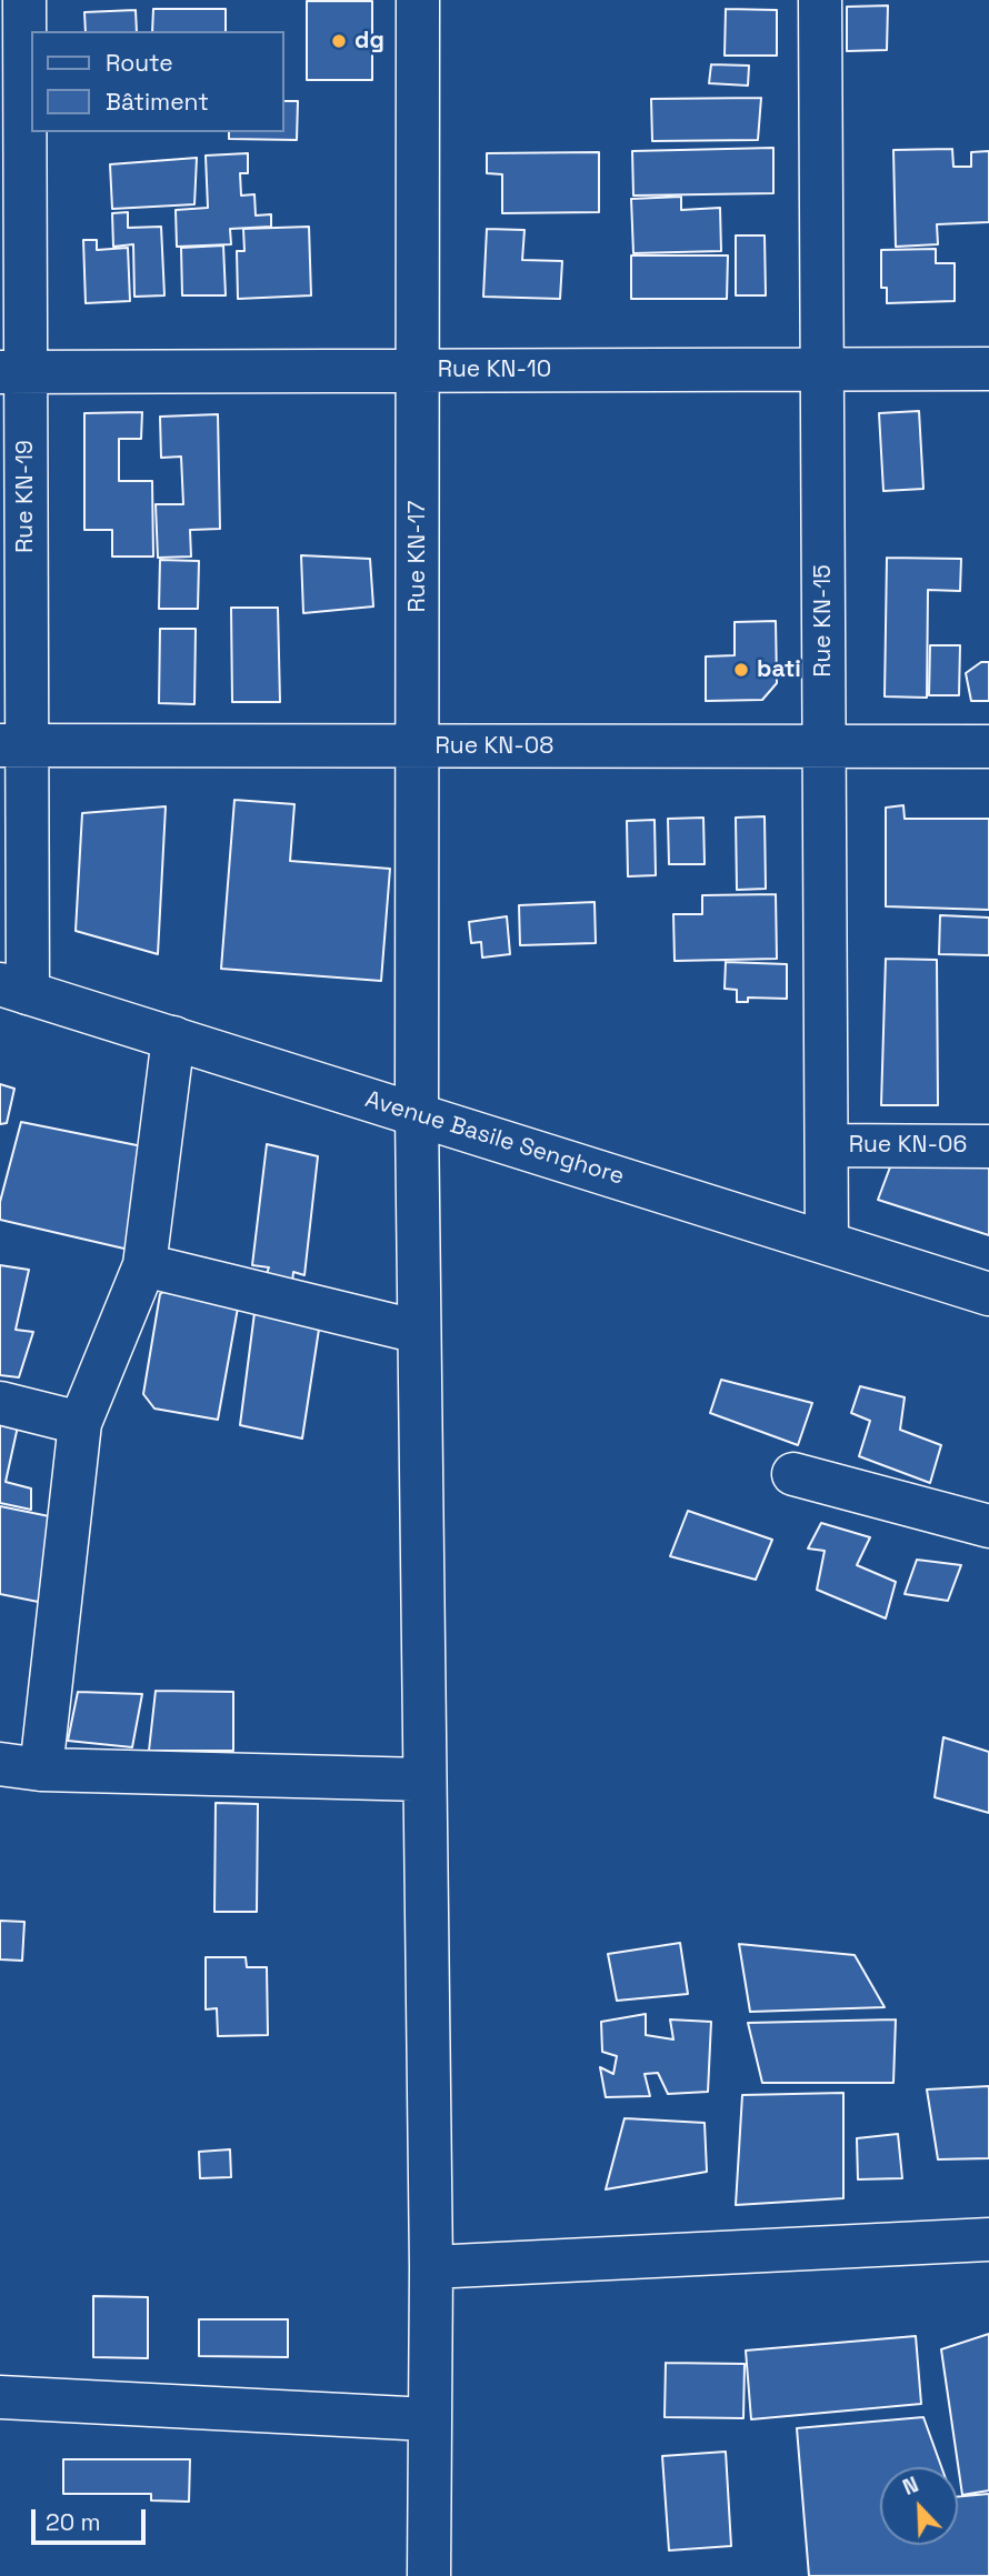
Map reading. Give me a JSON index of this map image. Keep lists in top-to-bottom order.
{
  "streets": {
    "main road": [
      "Rue KN-10",
      "Rue KN-19",
      "Rue KN-17",
      "Rue KN-15",
      "Rue KN-08",
      "Avenue Basile Senghore",
      "Rue KN-06"
    ]
  },
  "crossings": [
    ["Rue KN-10", "Rue KN-19"],
    ["Rue KN-10", "Rue KN-17"],
    ["Rue KN-10", "Rue KN-15"],
    ["Rue KN-19", "Rue KN-08"],
    ["Rue KN-19", "Avenue Basile Senghore"],
    ["Rue KN-17", "Rue KN-08"],
    ["Rue KN-17", "Avenue Basile Senghore"],
    ["Rue KN-15", "Rue KN-08"],
    ["Rue KN-15", "Avenue Basile Senghore"],
    ["Rue KN-15", "Rue KN-06"]
  ],
  "places": ["dg", "bati"],
  "legend": ["Route", "Bâtiment"],
  "scale_bar": "20 m",
  "north": "top left"
}
